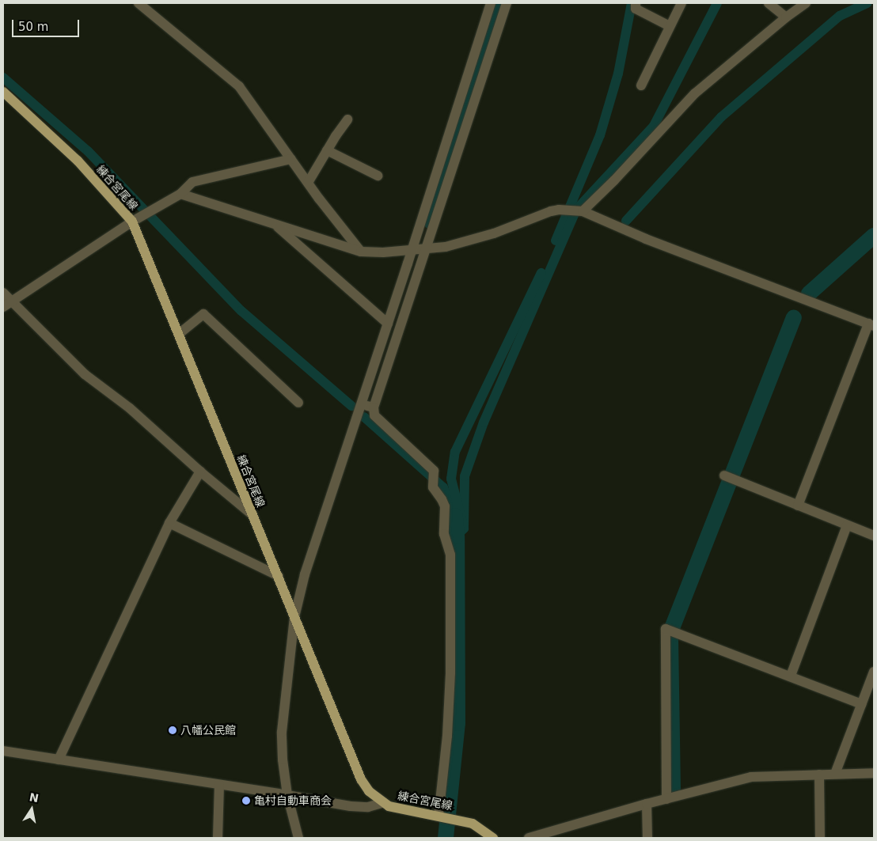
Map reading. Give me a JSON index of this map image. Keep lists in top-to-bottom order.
{
  "streets": {
    "main road": ["練合宮尾線"]
  },
  "places": ["八幡公民館", "亀村自動車商会"],
  "scale_bar": "50 m",
  "north": "top"
}
